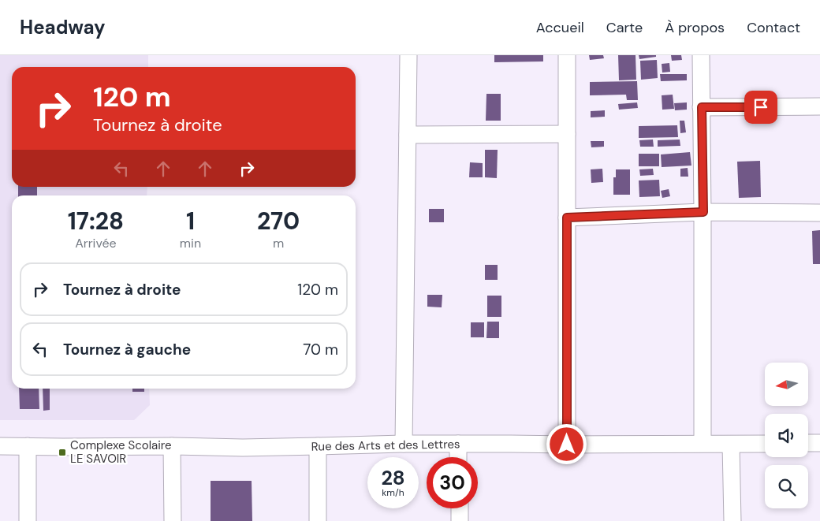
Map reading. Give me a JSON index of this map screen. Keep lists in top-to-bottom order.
{
  "streets": {
    "street": ["Rue des Arts et des Lettres"]
  },
  "places": {
    "transit": ["Complexe Scolaire LE SAVOIR"]
  },
  "north": "left",
  "page": {
    "header": "Headway",
    "nav": [
      "Accueil",
      "Carte",
      "À propos",
      "Contact"
    ],
    "turn": ["120 m", "Tournez à droite"],
    "eta": [
      "17:28",
      "Arrivée",
      "1",
      "min",
      "270",
      "m"
    ],
    "list": [
      {
        "name": "Tournez à droite",
        "value": "120 m"
      },
      {
        "name": "Tournez à gauche",
        "value": "70 m"
      }
    ],
    "speed": "28 km/h",
    "limit": "30"
  }
}
